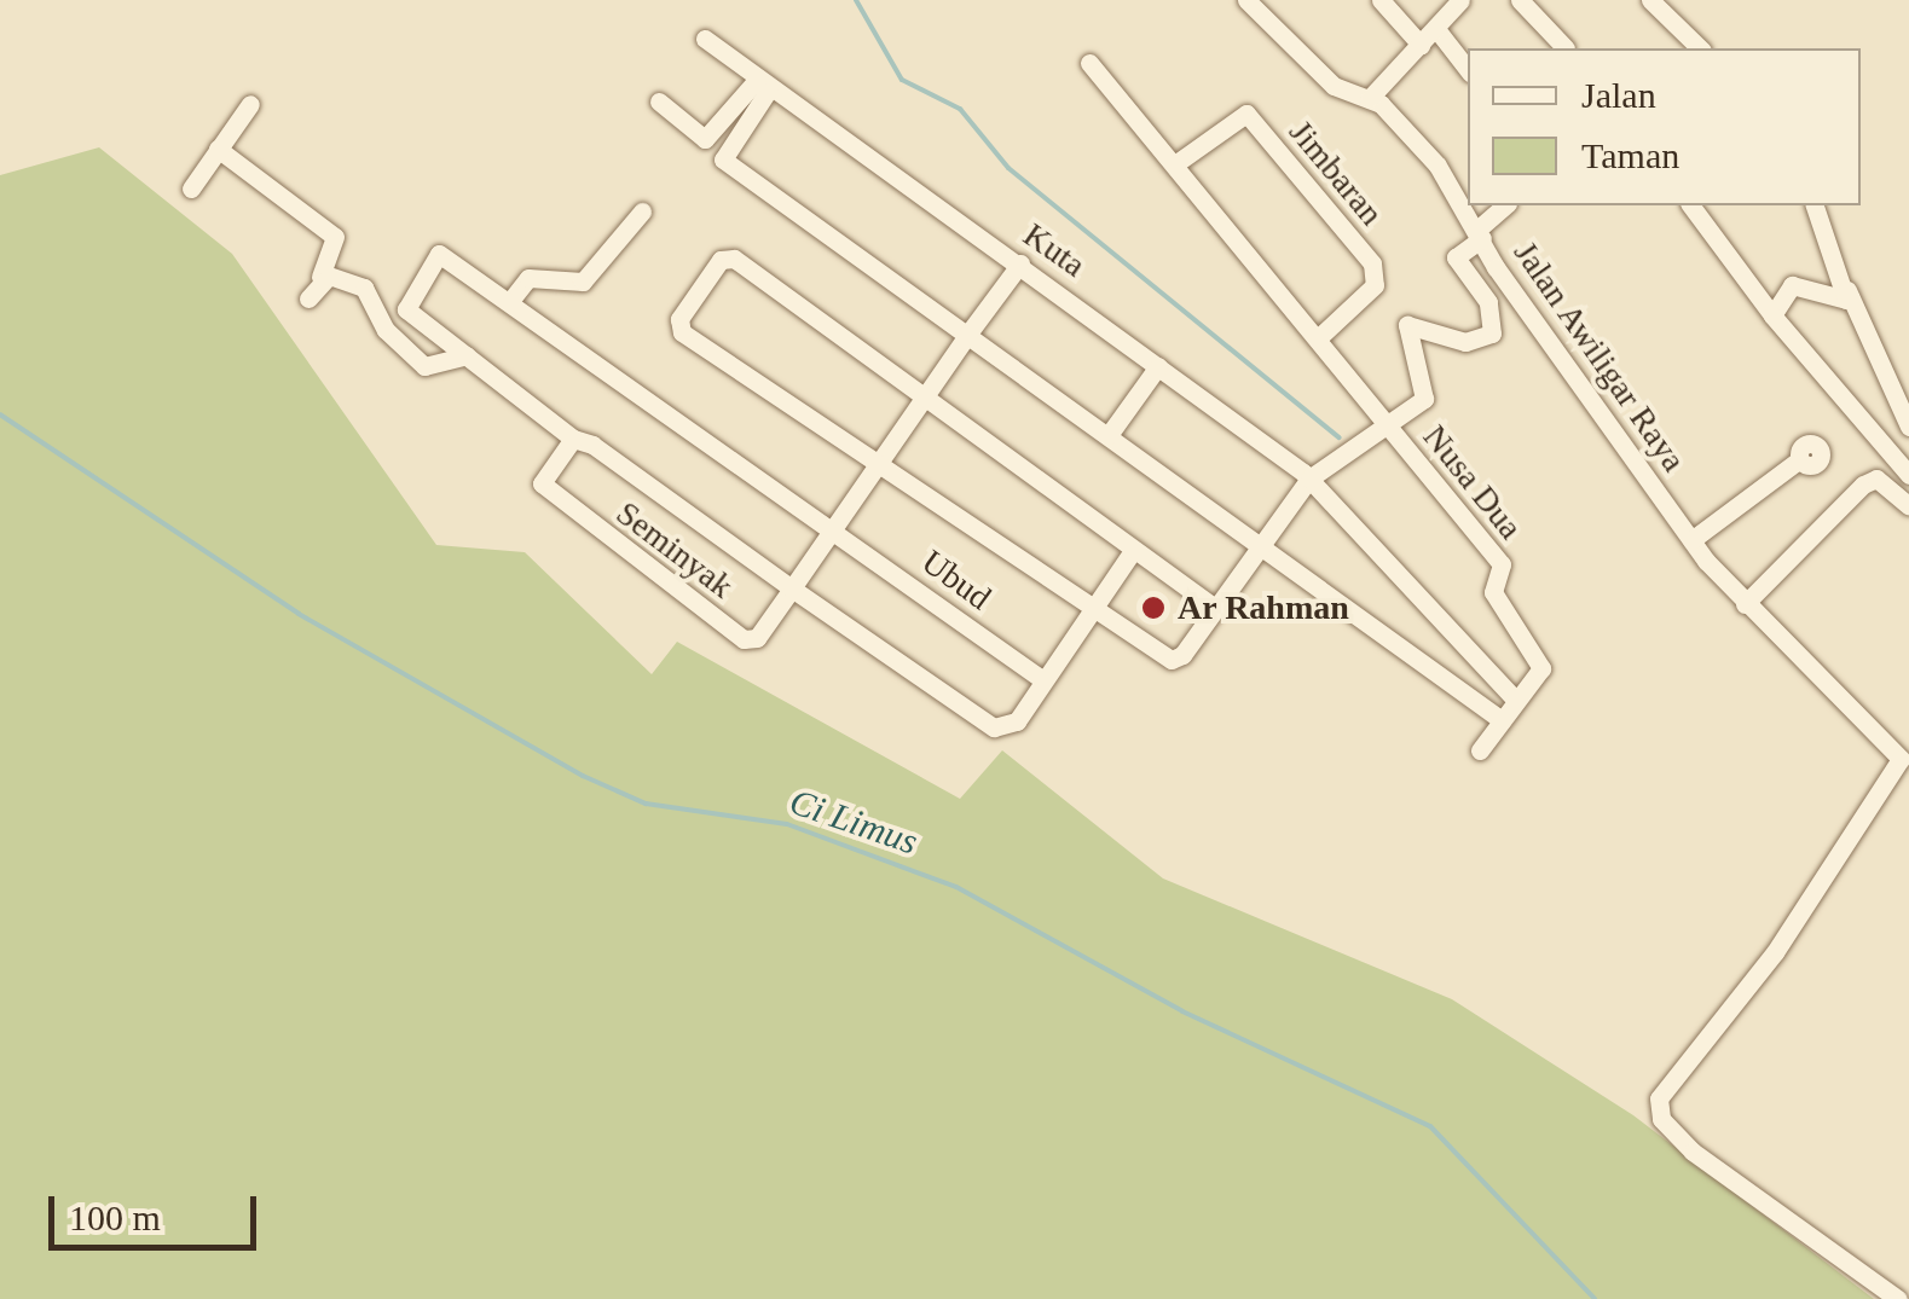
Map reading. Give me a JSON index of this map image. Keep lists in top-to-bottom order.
{
  "streets": {
    "street": [
      "Jimbaran",
      "Kuta",
      "Jalan Awiligar Raya",
      "Nusa Dua",
      "Seminyak",
      "Ubud"
    ]
  },
  "water": ["Ci Limus"],
  "places": ["Ar Rahman"],
  "legend": ["Jalan", "Taman"],
  "scale_bar": "100 m"
}
